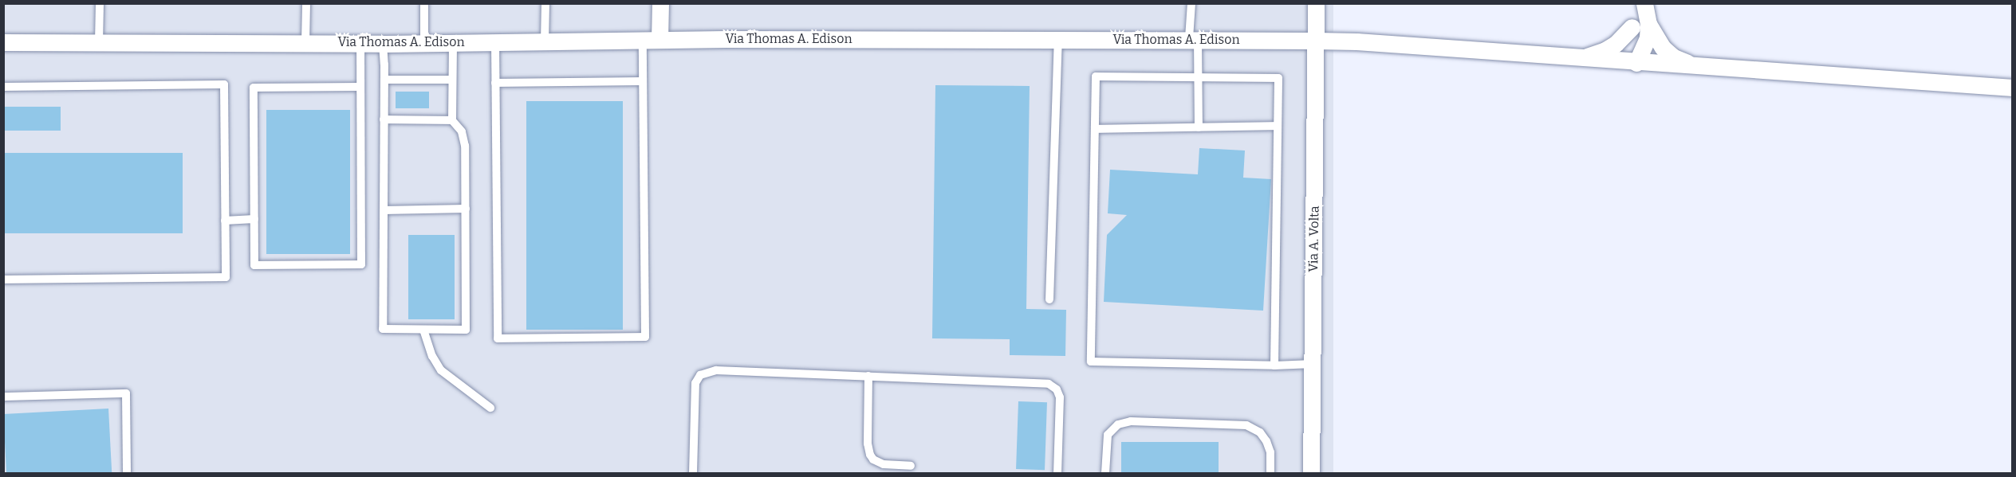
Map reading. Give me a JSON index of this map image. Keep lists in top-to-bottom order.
{
  "streets": {
    "street": ["Via Thomas A. Edison", "Via A. Volta"]
  },
  "crossings": [
    ["Via Thomas A. Edison", "Via A. Volta"]
  ]
}
